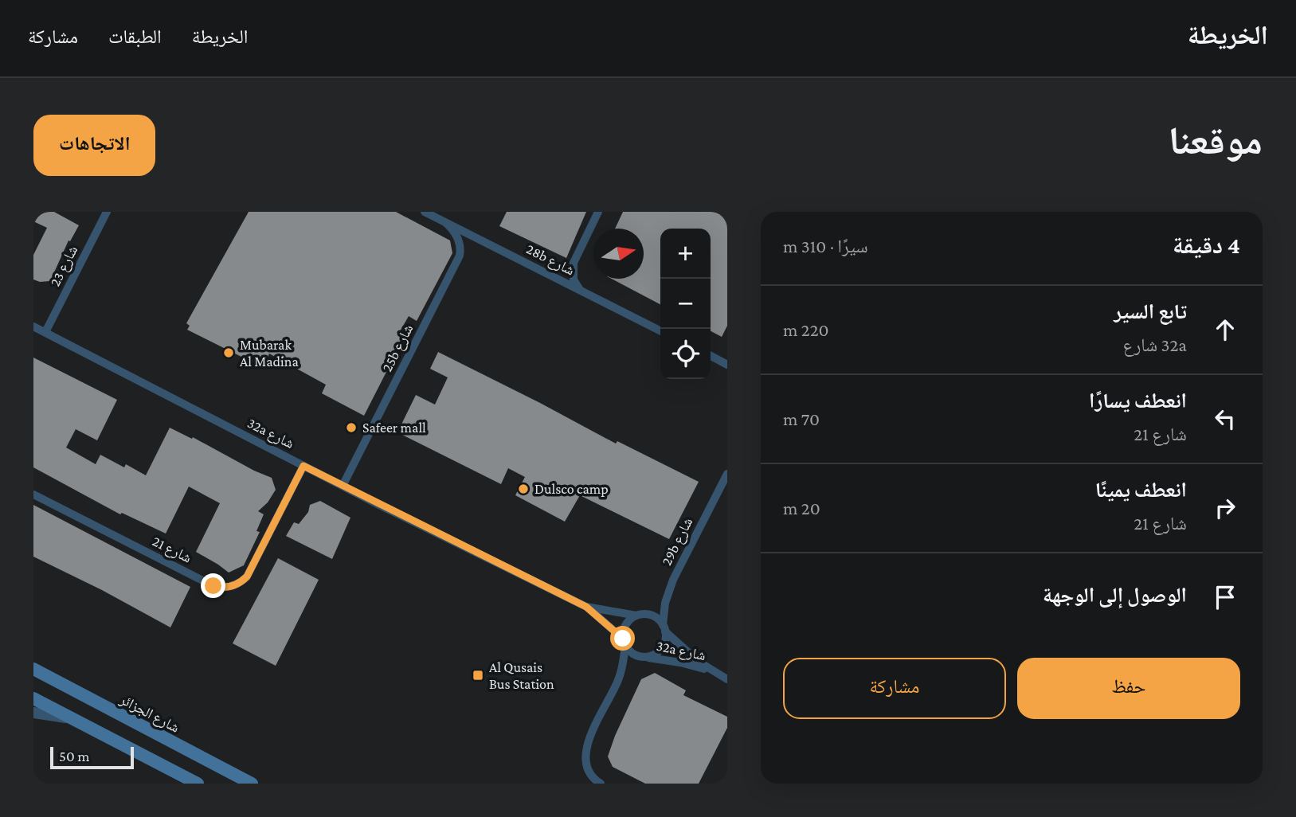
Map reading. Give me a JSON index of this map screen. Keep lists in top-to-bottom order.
{
  "streets": {
    "main road": ["شارع الجزائر"],
    "street": [
      "28b شارع",
      "شارع 23",
      "25b شارع",
      "32a شارع",
      "29b شارع",
      "شارع 21"
    ]
  },
  "crossings": [
    ["28b شارع", "25b شارع"],
    ["شارع 23", "32a شارع"],
    ["25b شارع", "32a شارع"],
    ["32a شارع", "29b شارع"],
    ["32a شارع", "شارع 21"]
  ],
  "places": {
    "other": ["Mubarak Al Madina", "Safeer mall", "Dulsco camp"],
    "transit": ["Al Qusais Bus Station"]
  },
  "scale_bar": "50 m",
  "north": "right",
  "page": {
    "header": "الخريطة",
    "nav": ["الخريطة", "الطبقات", "مشاركة"],
    "title": "موقعنا",
    "buttons": [
      "الاتجاهات",
      ["حفظ", "مشاركة"]
    ],
    "heading": ["4 دقيقة", "سيرًا · 310 m"],
    "map_buttons": ["+", "−"],
    "list": [
      ["تابع السير", "32a شارع", "220 m"],
      ["انعطف يسارًا", "شارع 21", "70 m"],
      ["انعطف يمينًا", "شارع 21", "20 m"],
      "الوصول إلى الوجهة"
    ],
    "scale": "50 m"
  }
}
